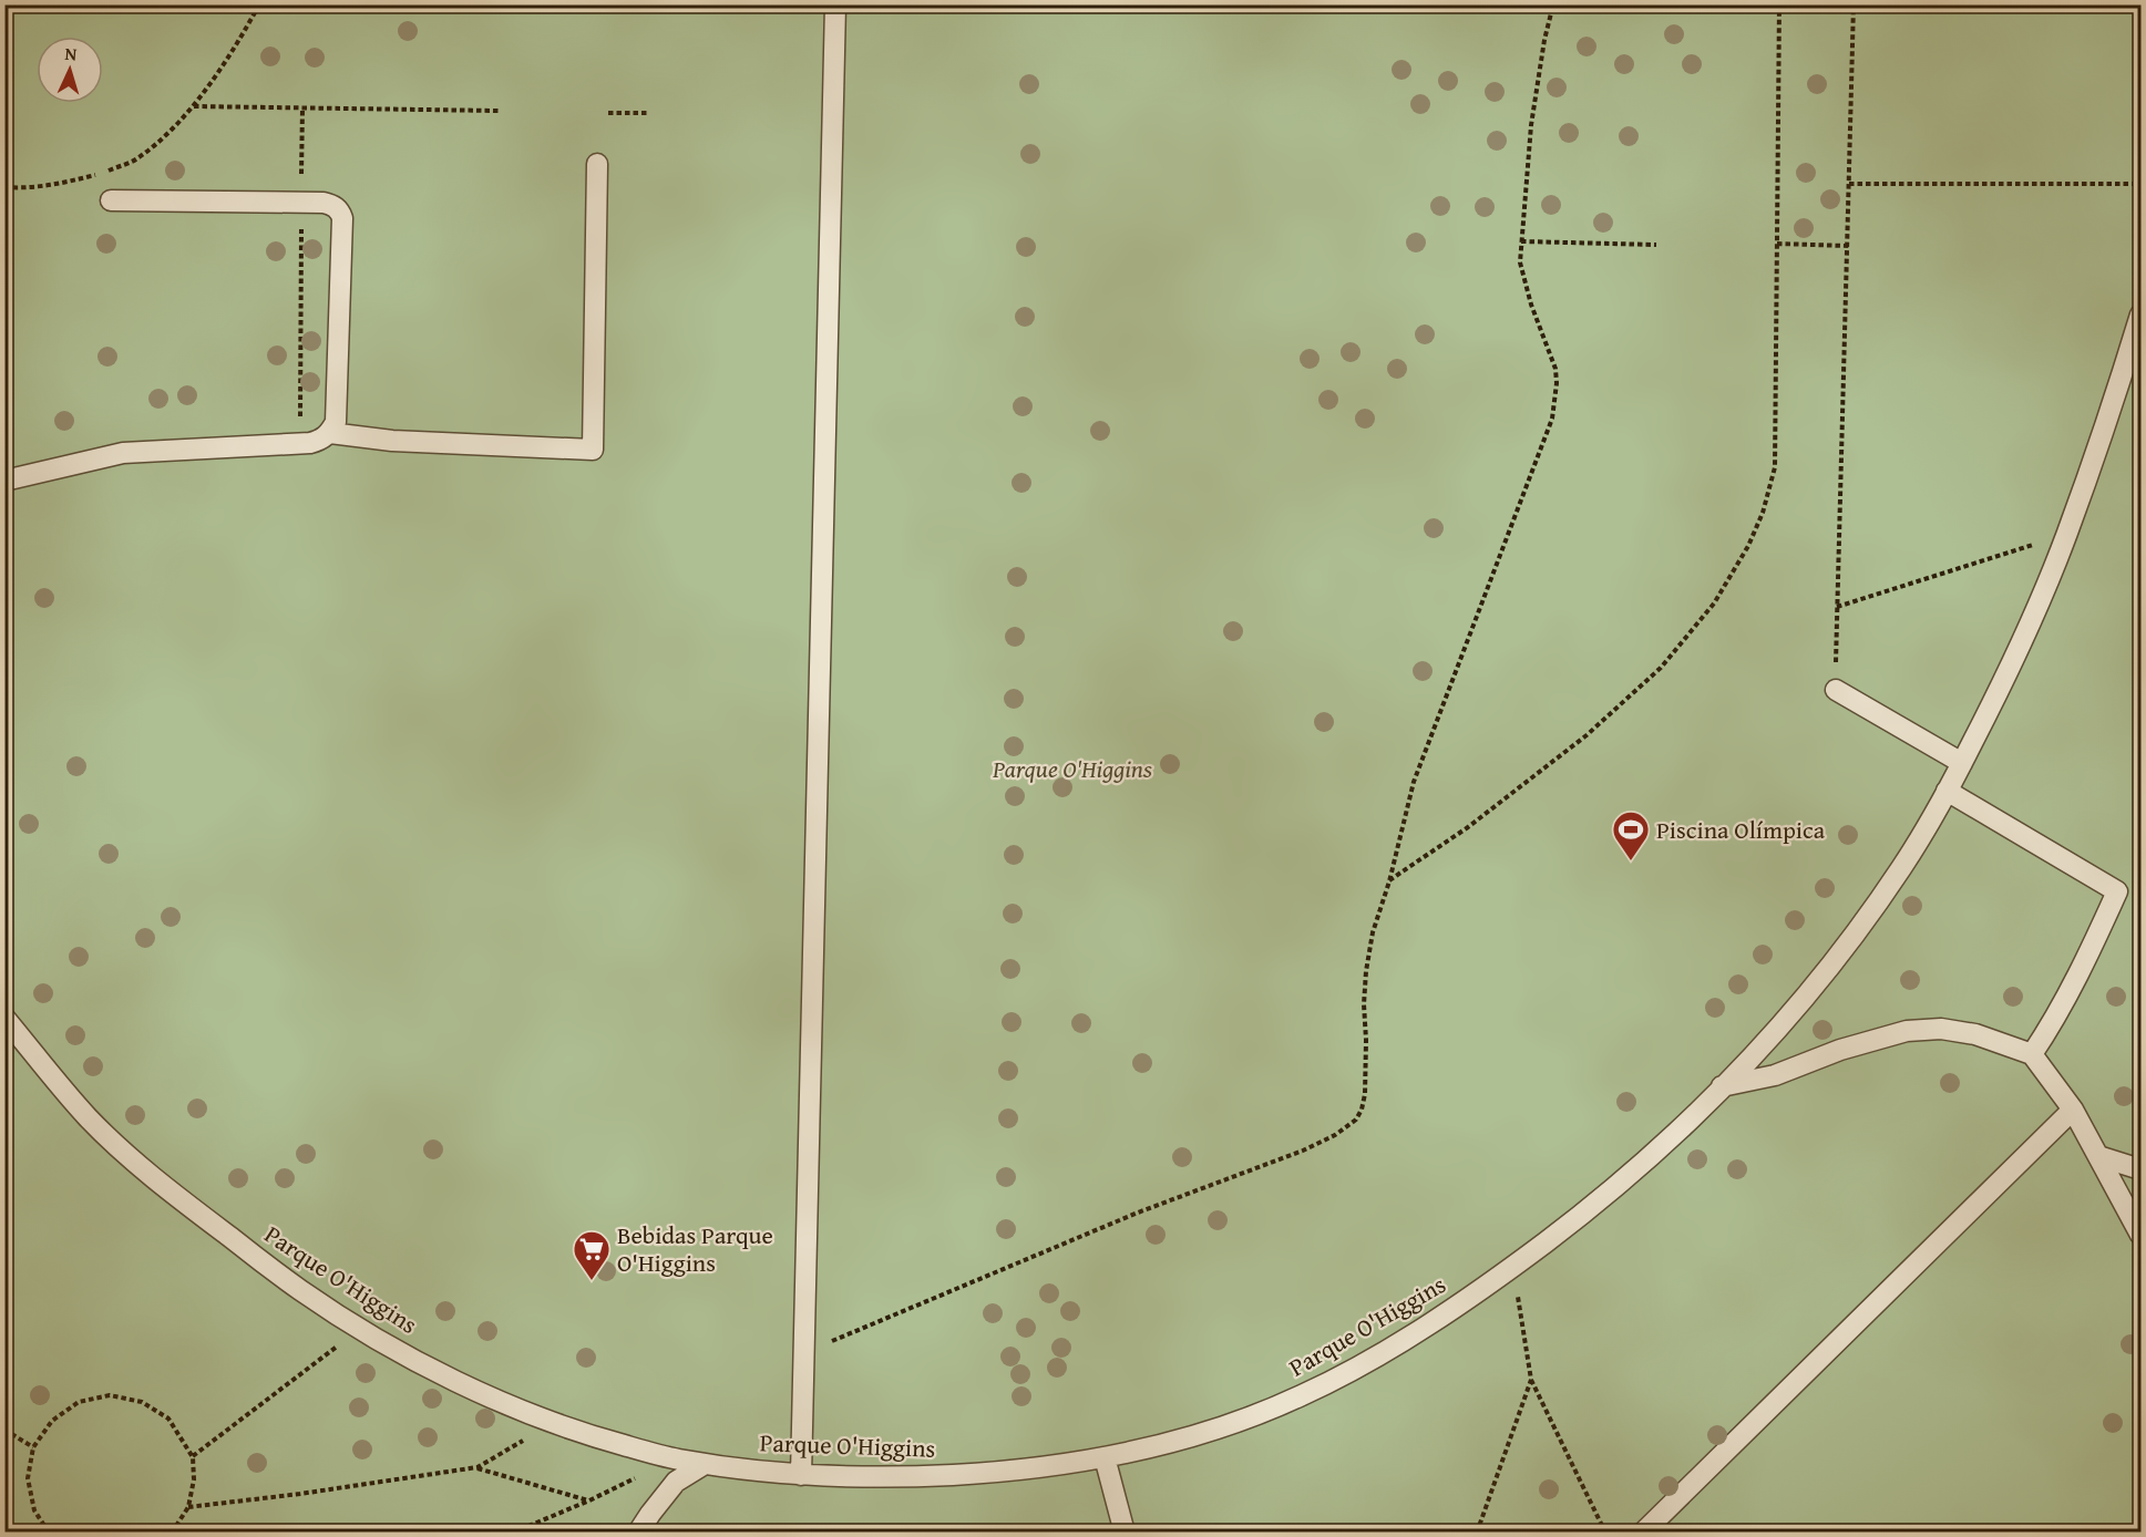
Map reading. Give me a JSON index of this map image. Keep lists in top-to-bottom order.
{
  "streets": {
    "lane": ["Parque O'Higgins"]
  },
  "parks": ["Parque O'Higgins"],
  "places": {
    "sports": ["Piscina Olímpica"],
    "supermarket": ["Bebidas Parque O'Higgins"]
  },
  "north": "top"
}
